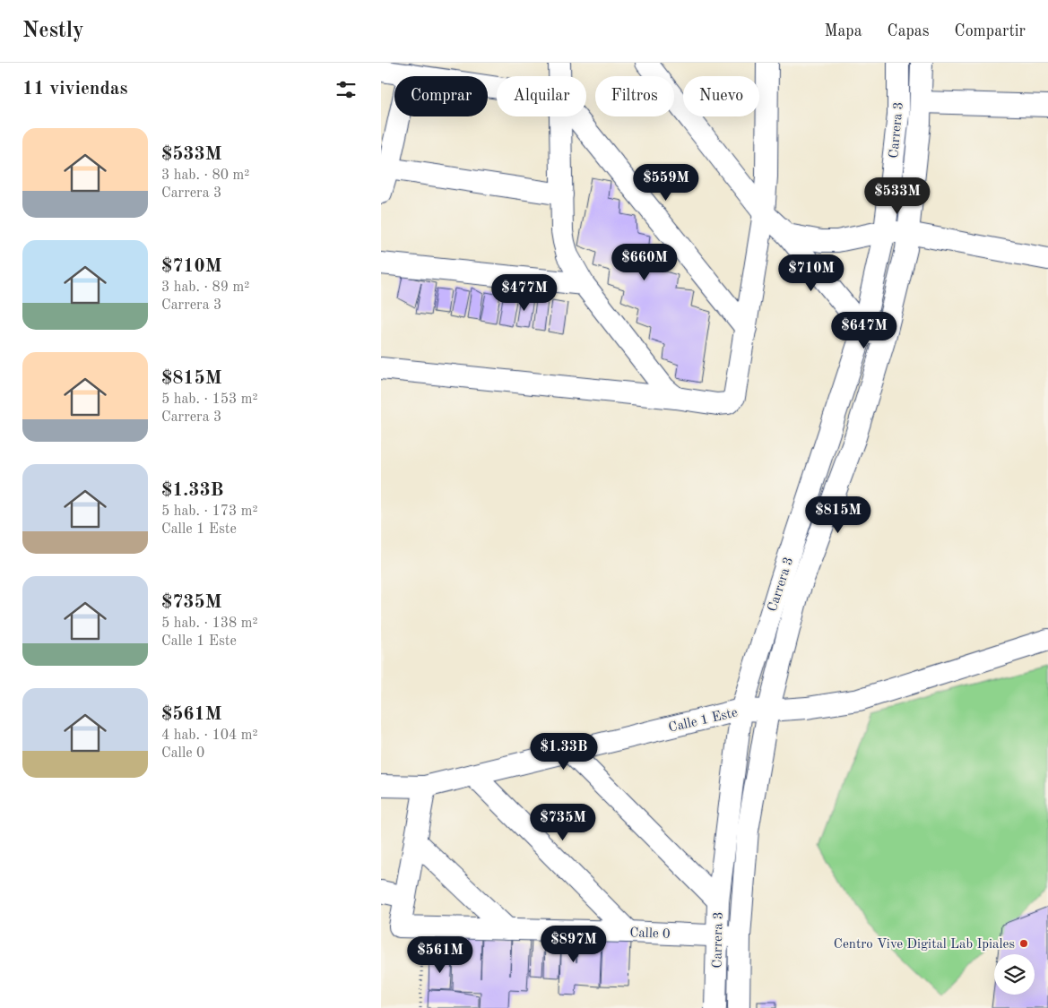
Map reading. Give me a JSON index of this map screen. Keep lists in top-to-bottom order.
{
  "streets": {
    "street": ["Carrera 3", "Calle 1 Este", "Calle 0"]
  },
  "crossings": [
    ["Carrera 3", "Calle 1 Este"],
    ["Carrera 3", "Calle 0"]
  ],
  "places": ["Centro Vive Digital Lab Ipiales"],
  "page": {
    "header": "Nestly",
    "nav": ["Mapa", "Capas", "Compartir"],
    "heading": "11 viviendas",
    "chip": [
      "Comprar",
      "Alquilar",
      "Filtros",
      "Nuevo"
    ],
    "list": [
      {
        "name": "$533M",
        "note": "3 hab. · 80 m² · Carrera 3"
      },
      {
        "name": "$710M",
        "note": "3 hab. · 89 m² · Carrera 3"
      },
      {
        "name": "$815M",
        "note": "5 hab. · 153 m² · Carrera 3"
      },
      {
        "name": "$1.33B",
        "note": "5 hab. · 173 m² · Calle 1 Este"
      },
      {
        "name": "$735M",
        "note": "5 hab. · 138 m² · Calle 1 Este"
      },
      {
        "name": "$561M",
        "note": "4 hab. · 104 m² · Calle 0"
      }
    ],
    "price": [
      "$559M",
      "$533M",
      "$660M",
      "$710M",
      "$477M",
      "$647M",
      "$815M",
      "$1.33B",
      "$735M",
      "$897M",
      "$561M"
    ]
  }
}
